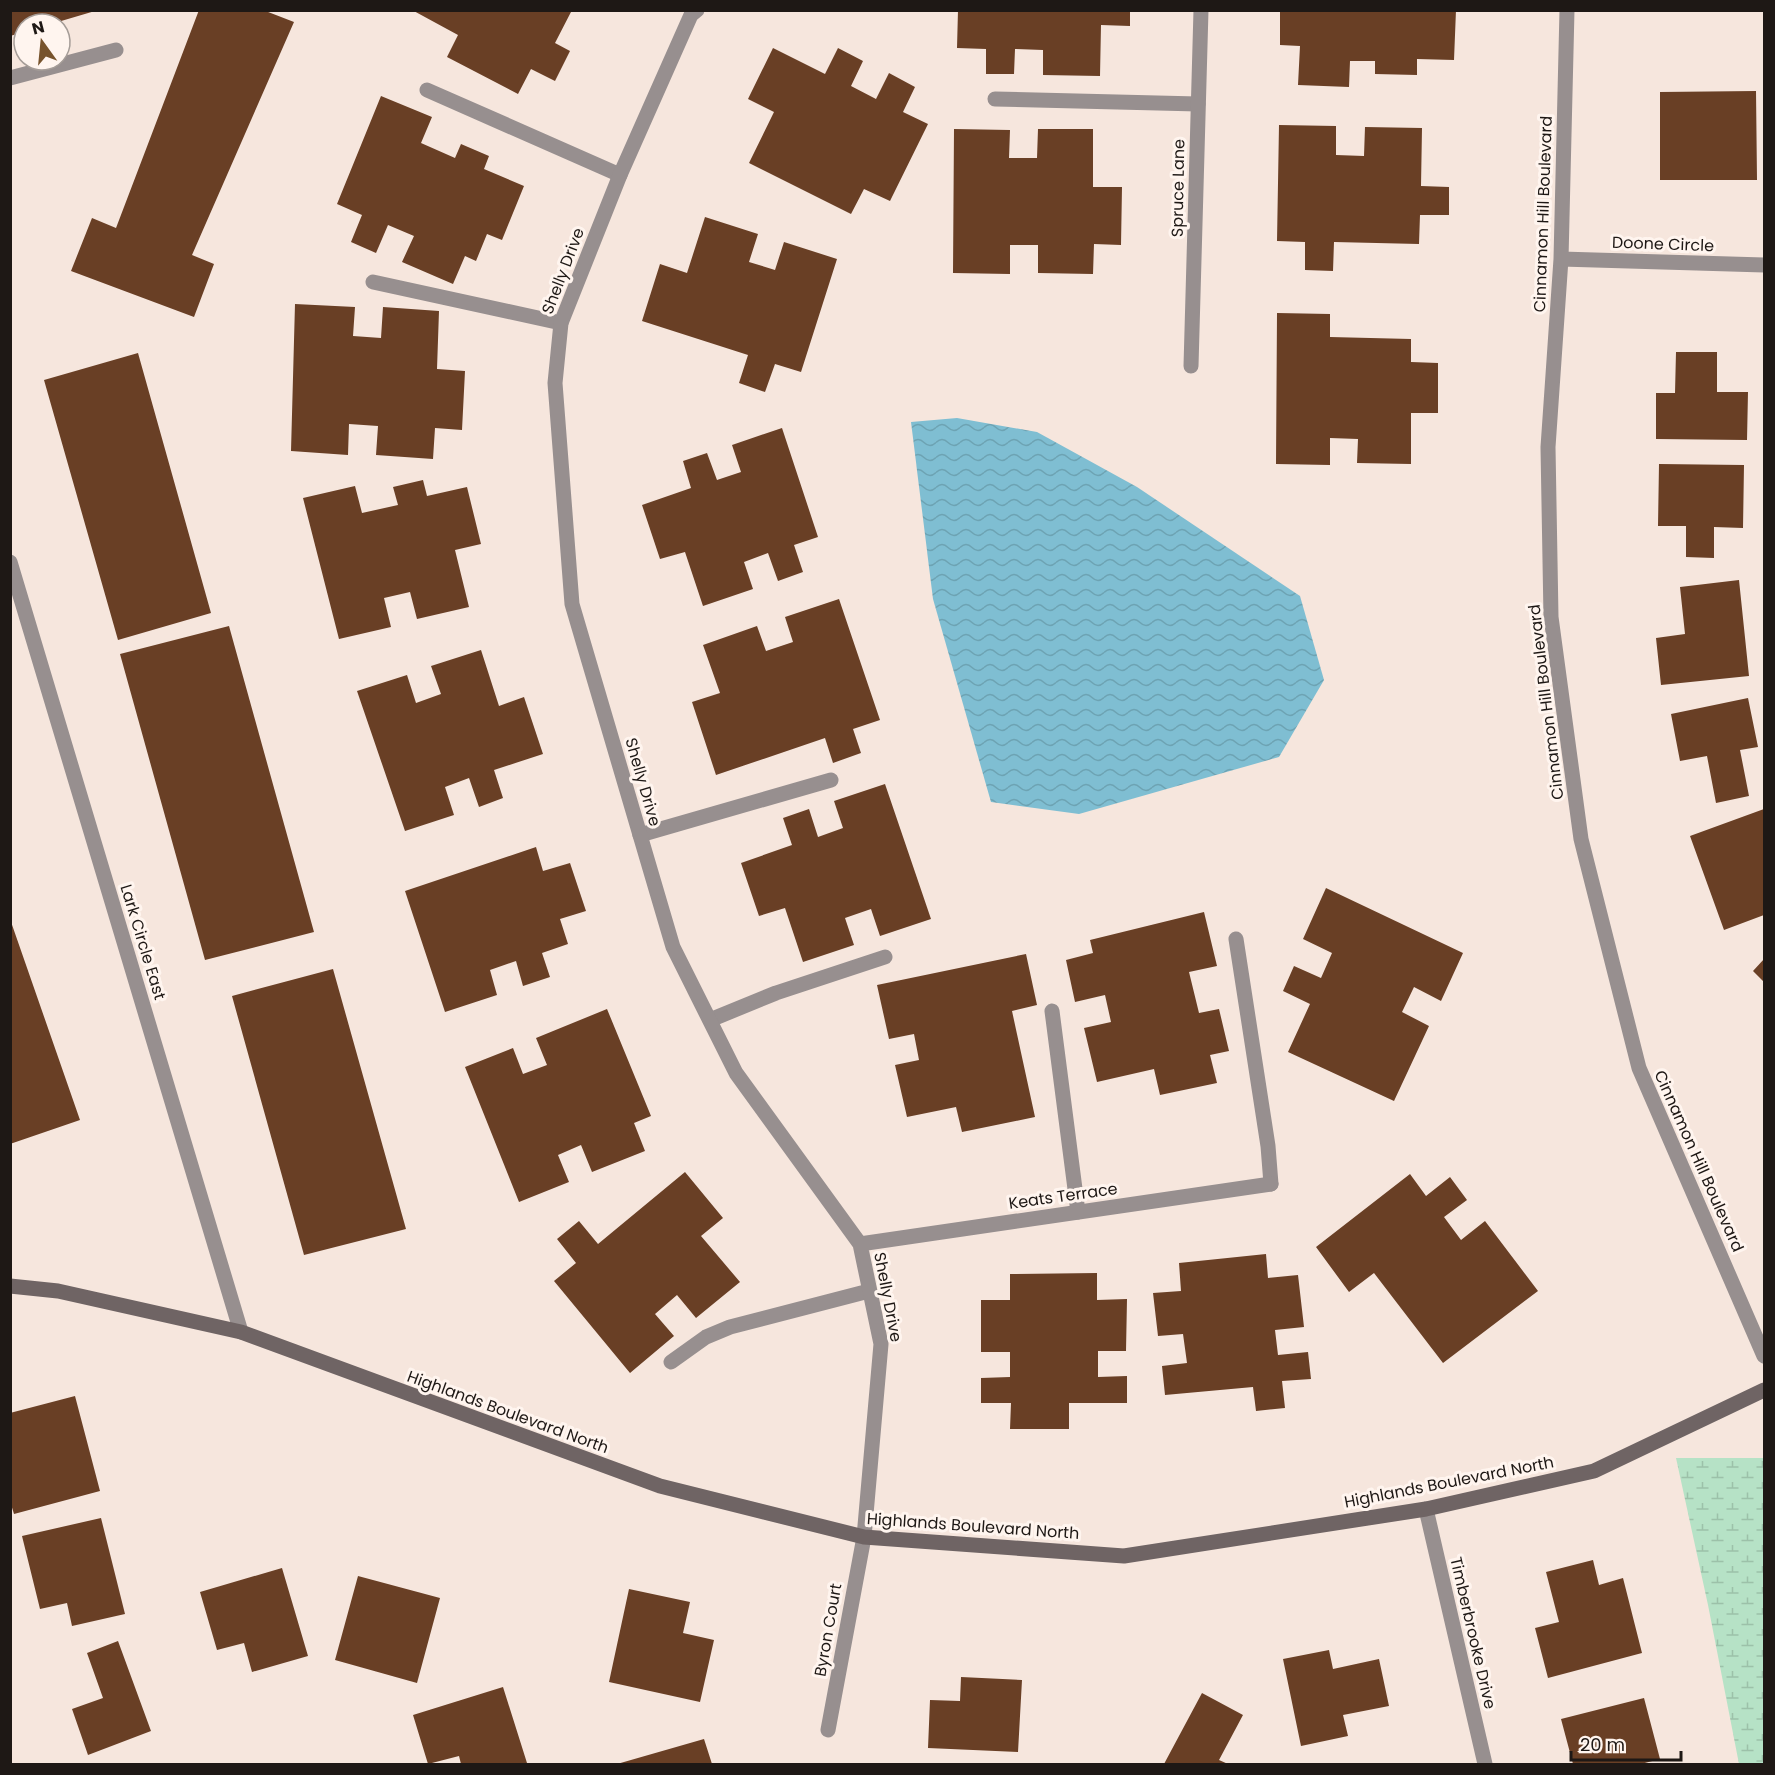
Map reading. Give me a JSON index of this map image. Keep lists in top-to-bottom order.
{
  "streets": {
    "street": [
      "Spruce Lane",
      "Cinnamon Hill Boulevard",
      "Doone Circle",
      "Shelly Drive",
      "Lark Circle East",
      "Keats Terrace",
      "Highlands Boulevard North",
      "Byron Court",
      "Timberbrooke Drive"
    ]
  },
  "crossings": [
    ["Cinnamon Hill Boulevard", "Doone Circle"],
    ["Shelly Drive", "Keats Terrace"],
    ["Shelly Drive", "Highlands Boulevard North"],
    ["Shelly Drive", "Byron Court"],
    ["Lark Circle East", "Highlands Boulevard North"],
    ["Highlands Boulevard North", "Byron Court"],
    ["Highlands Boulevard North", "Timberbrooke Drive"]
  ],
  "scale_bar": "20 m",
  "north": "top"
}
